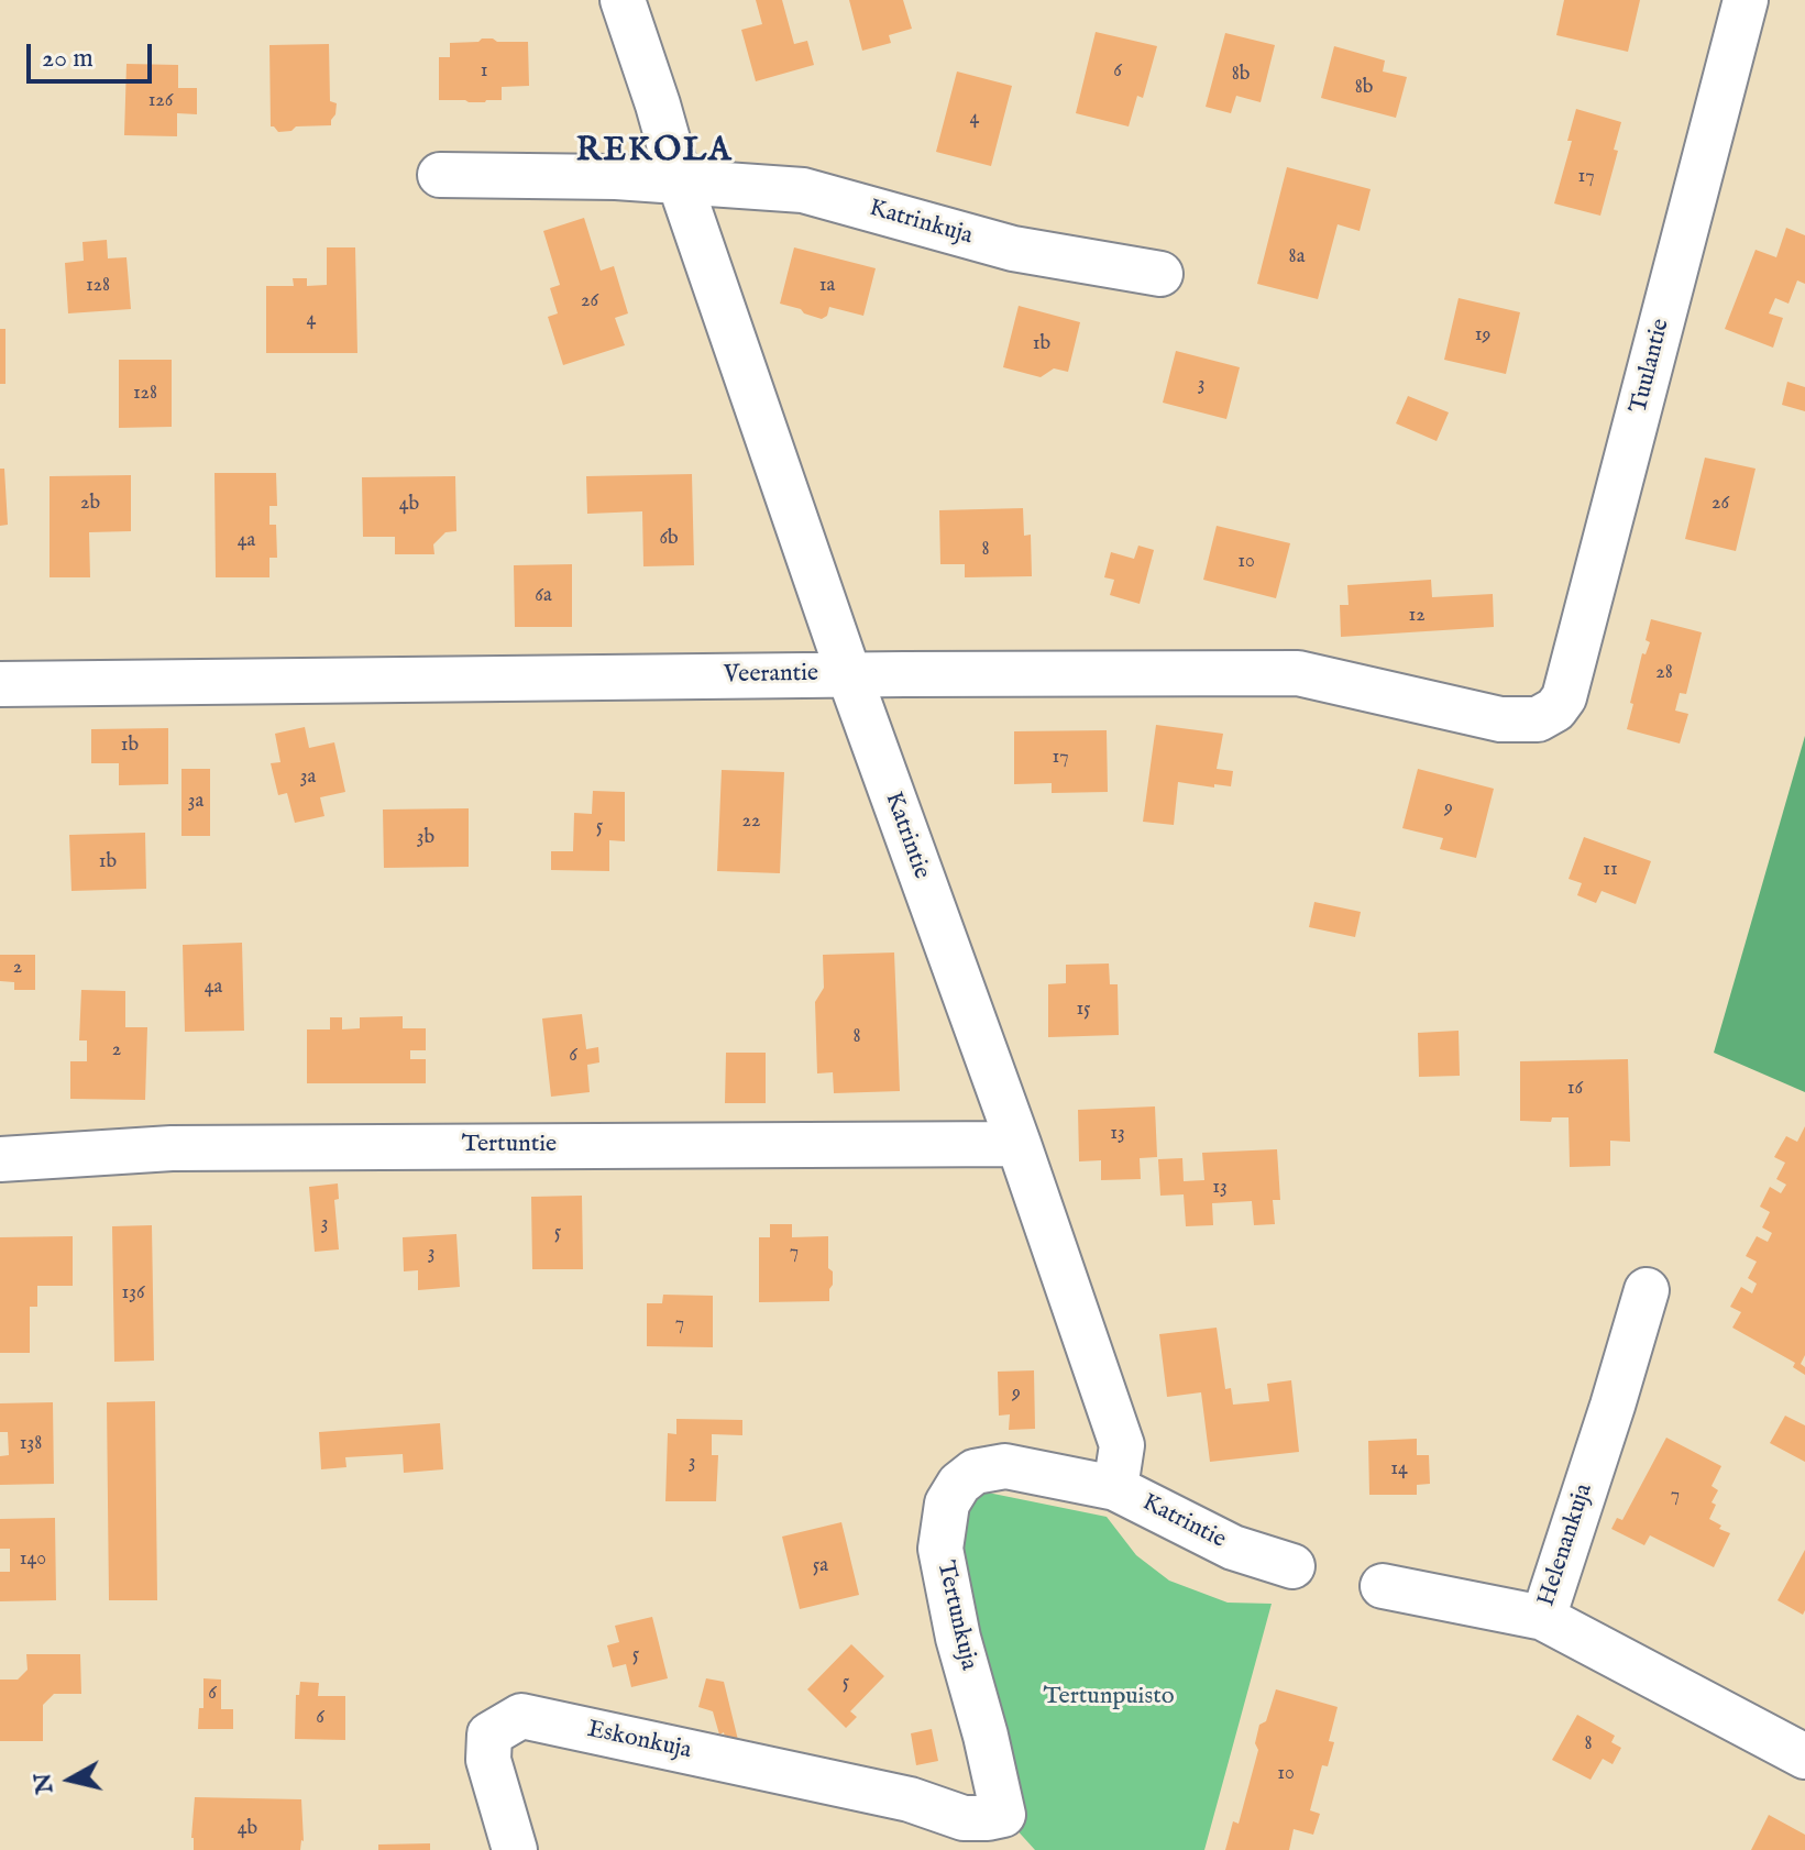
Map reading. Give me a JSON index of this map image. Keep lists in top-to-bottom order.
{
  "streets": {
    "street": [
      "Katrinkuja",
      "Tuulantie",
      "Veerantie",
      "Katrintie",
      "Tertuntie",
      "Helenankuja",
      "Tertunkuja",
      "Eskonkuja"
    ]
  },
  "crossings": [
    ["Katrinkuja", "Katrintie"],
    ["Tuulantie", "Veerantie"],
    ["Veerantie", "Katrintie"],
    ["Katrintie", "Tertuntie"],
    ["Katrintie", "Tertunkuja"],
    ["Tertunkuja", "Eskonkuja"]
  ],
  "districts": ["REKOLA"],
  "parks": ["Tertunpuisto"],
  "house_numbers": [
    "1",
    "6",
    "8b",
    "8b",
    "126",
    "4",
    "17",
    "8a",
    "128",
    "1a",
    "26",
    "4",
    "19",
    "1b",
    "3",
    "128",
    "2b",
    "26",
    "4b",
    "6b",
    "4a",
    "8",
    "10",
    "6a",
    "12",
    "28",
    "1b",
    "17",
    "3a",
    "3a",
    "9",
    "22",
    "5",
    "3b",
    "1b",
    "11",
    "2",
    "4a",
    "15",
    "8",
    "2",
    "6",
    "16",
    "13",
    "13",
    "3",
    "5",
    "7",
    "3",
    "136",
    "7",
    "9",
    "138",
    "3",
    "14",
    "7",
    "140",
    "5a",
    "5",
    "5",
    "6",
    "6",
    "8",
    "10",
    "4b"
  ],
  "scale_bar": "20 m",
  "north": "left"
}
